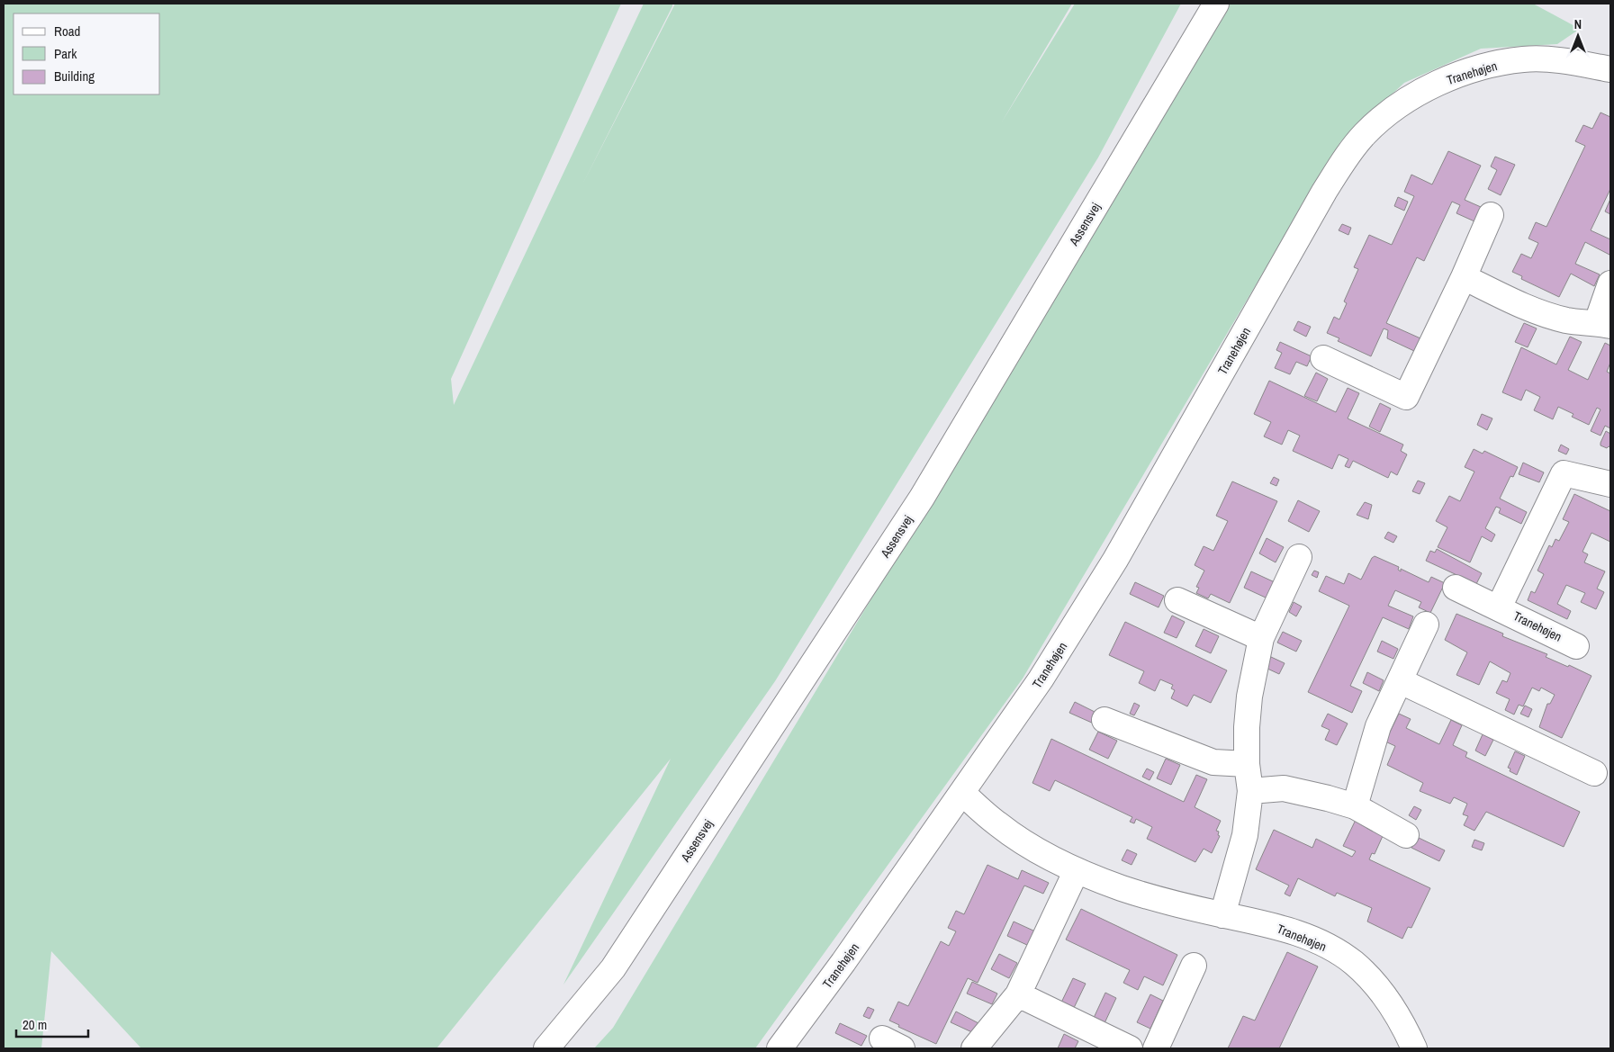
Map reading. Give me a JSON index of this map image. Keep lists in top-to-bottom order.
{
  "streets": {
    "street": ["Tranehøjen", "Assensvej"]
  },
  "legend": ["Road", "Park", "Building"],
  "scale_bar": "20 m",
  "north": "top"
}
